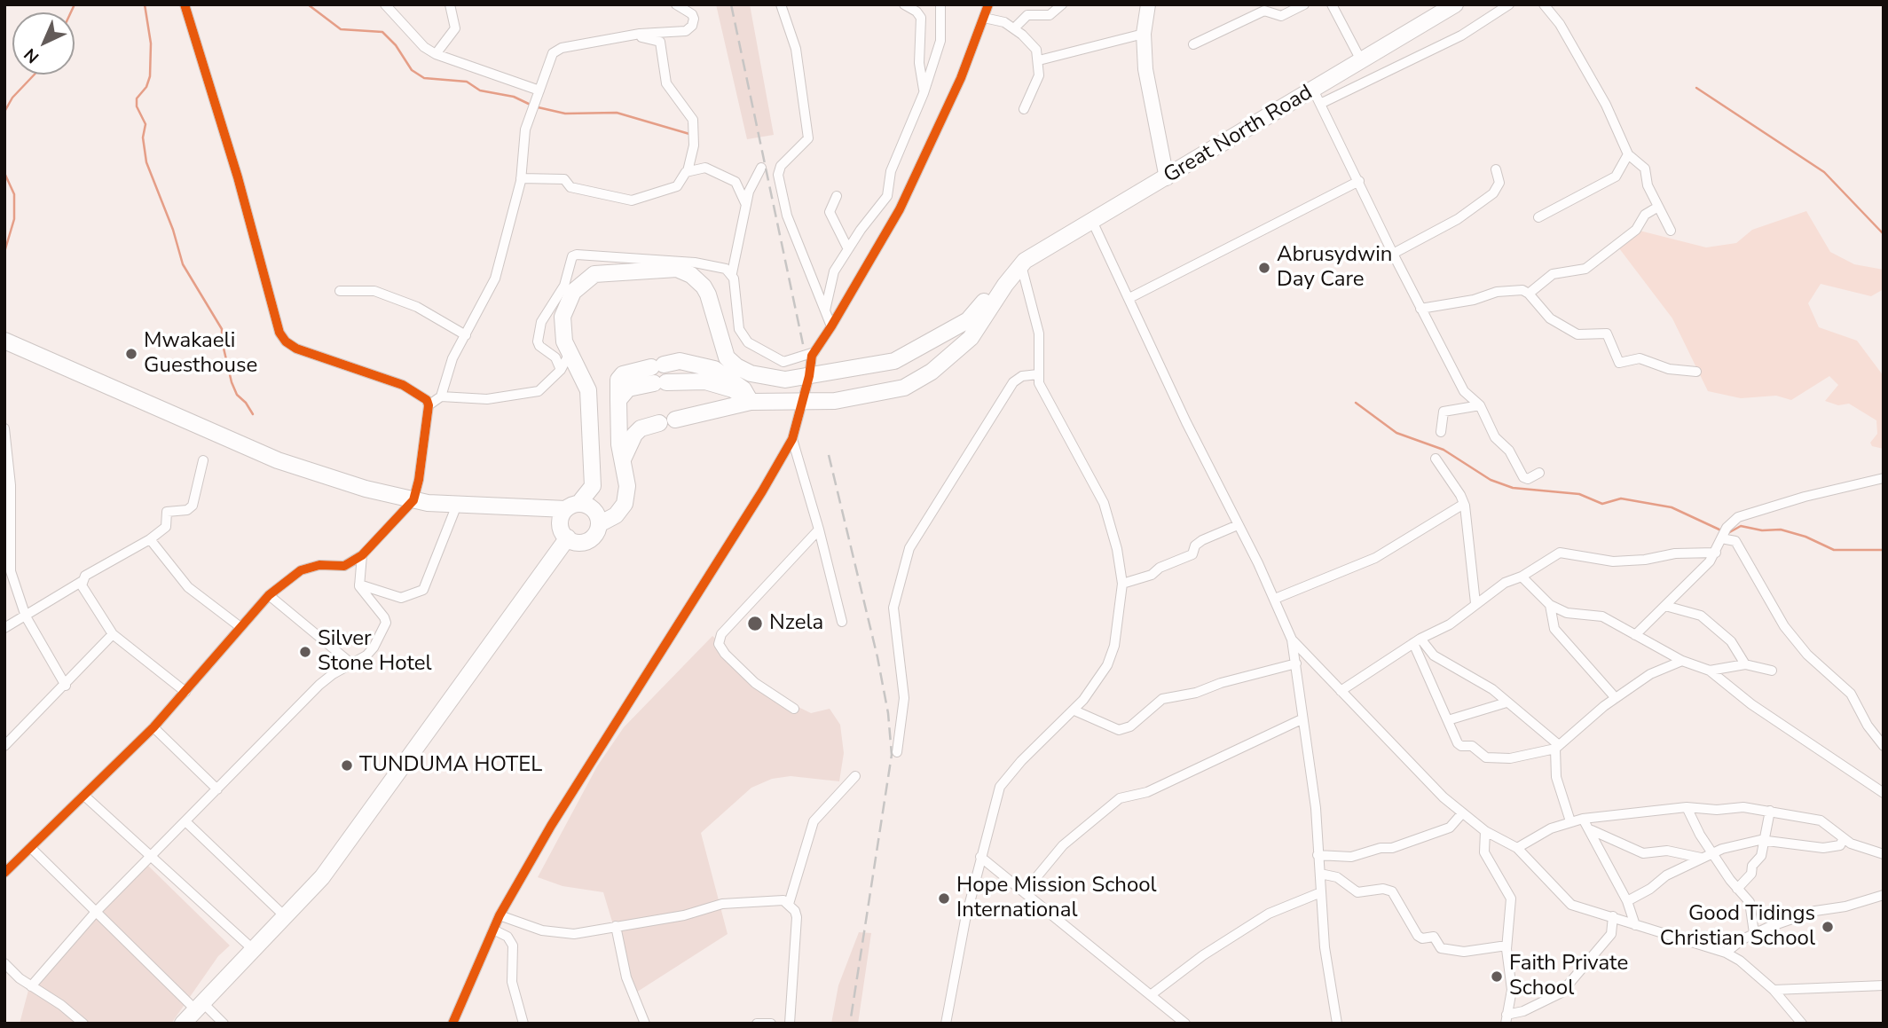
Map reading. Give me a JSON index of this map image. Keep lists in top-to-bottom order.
{
  "streets": {
    "highway": ["Great North Road"]
  },
  "places": [
    "Abrusydwin Day Care",
    "Mwakaeli Guesthouse",
    "Nzela",
    "Silver Stone Hotel",
    "TUNDUMA HOTEL",
    "Hope Mission School International",
    "Good Tidings Christian School",
    "Faith Private School"
  ],
  "north": "bottom left"
}
